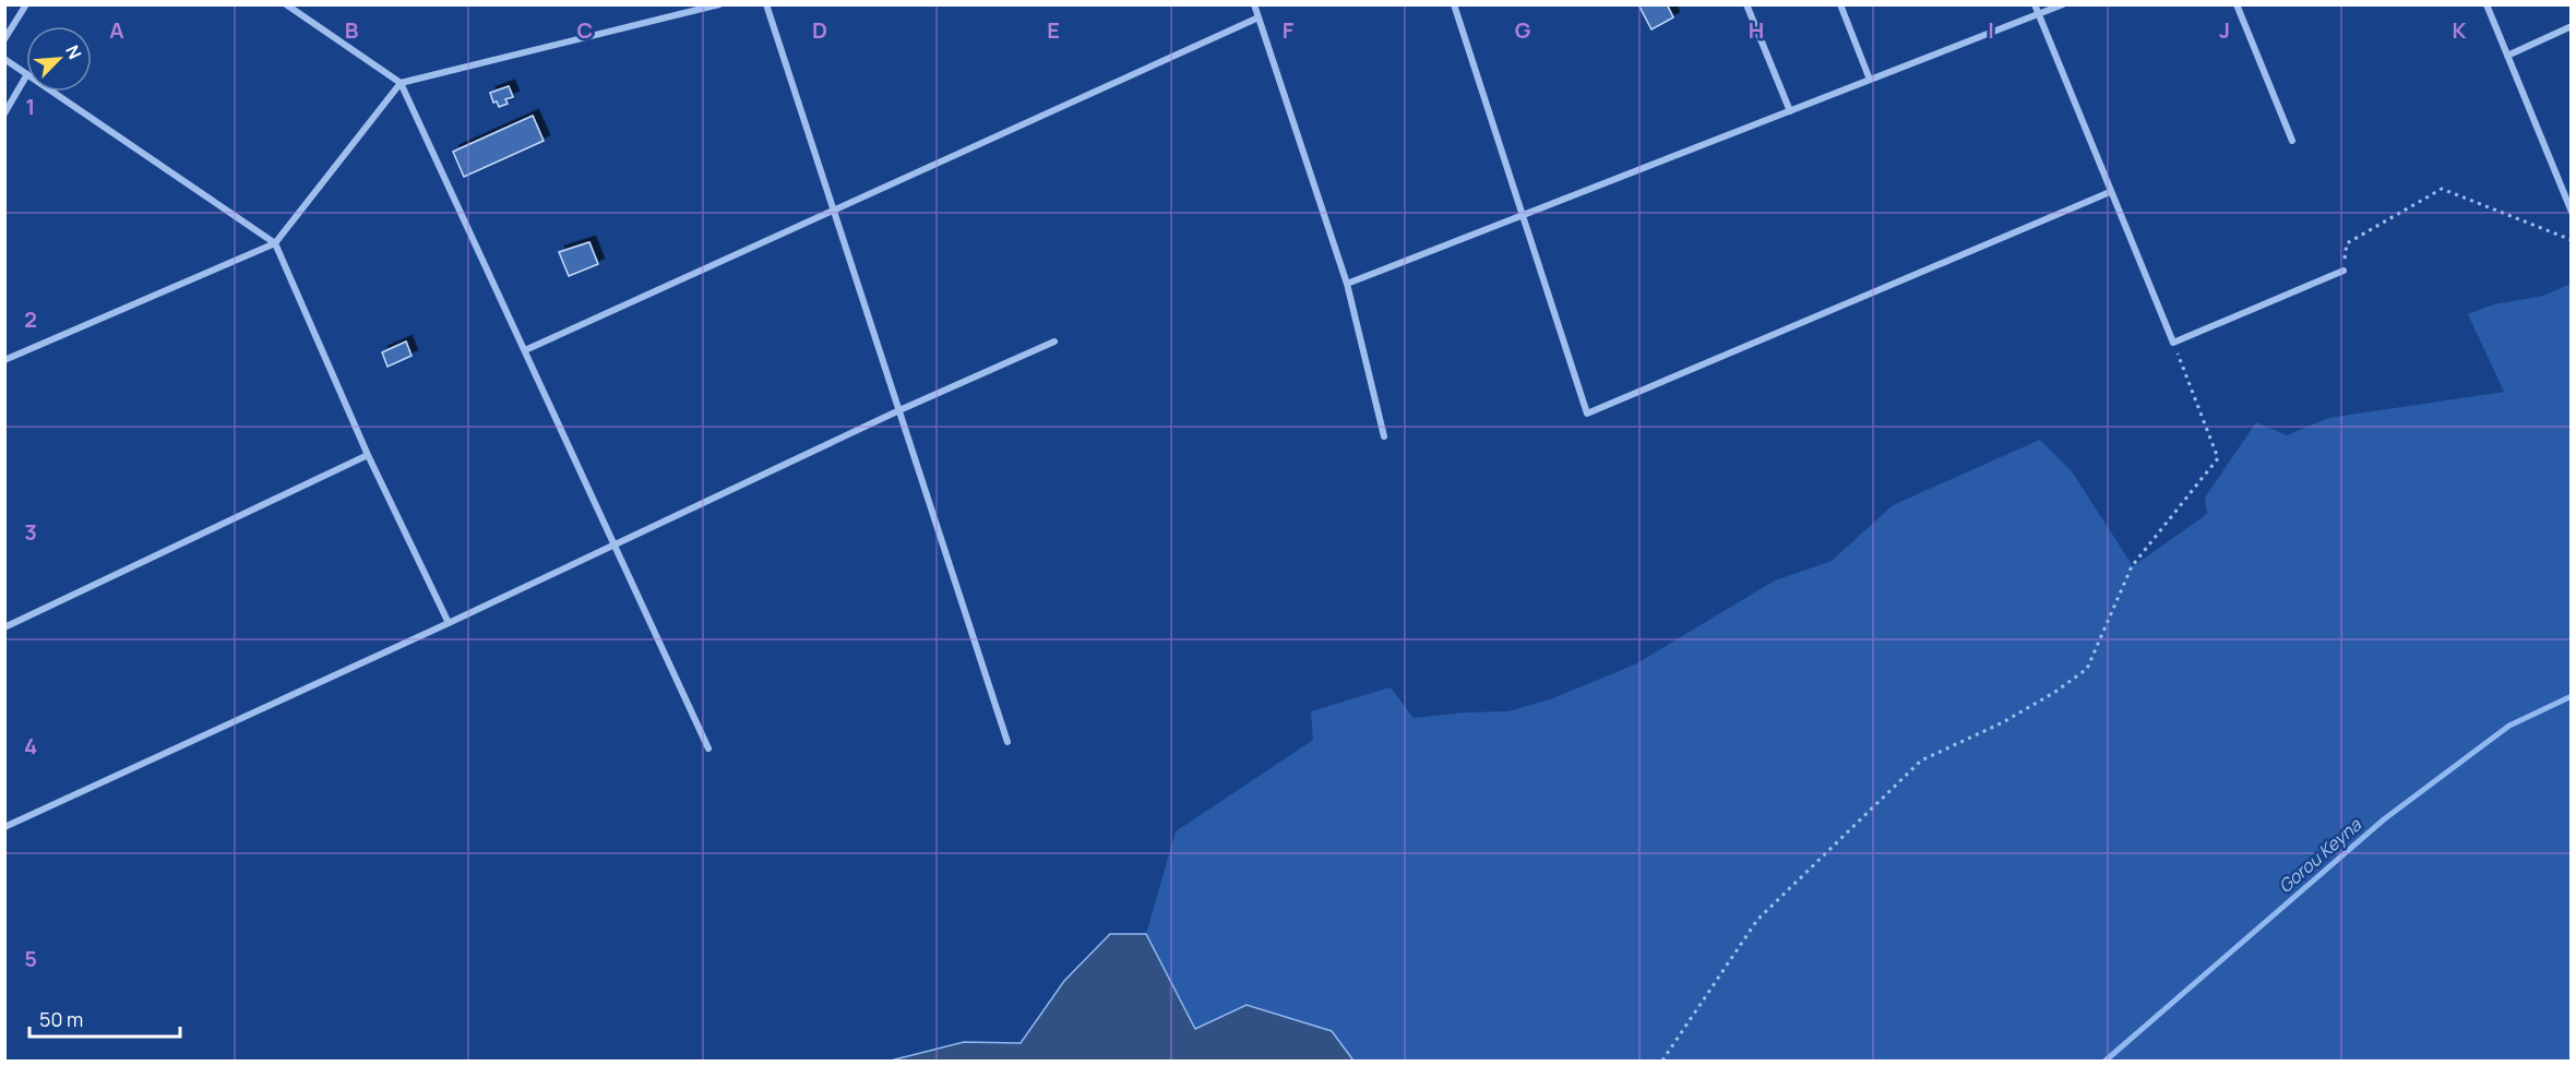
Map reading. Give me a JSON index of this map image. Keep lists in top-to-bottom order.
{
  "water": ["Gorou Keyna"],
  "scale_bar": "50 m",
  "north": "top right",
  "grid": {
    "columns": [
      "A",
      "B",
      "C",
      "D",
      "E",
      "F",
      "G",
      "H",
      "I",
      "J",
      "K"
    ],
    "rows": [
      "1",
      "2",
      "3",
      "4",
      "5"
    ]
  }
}
